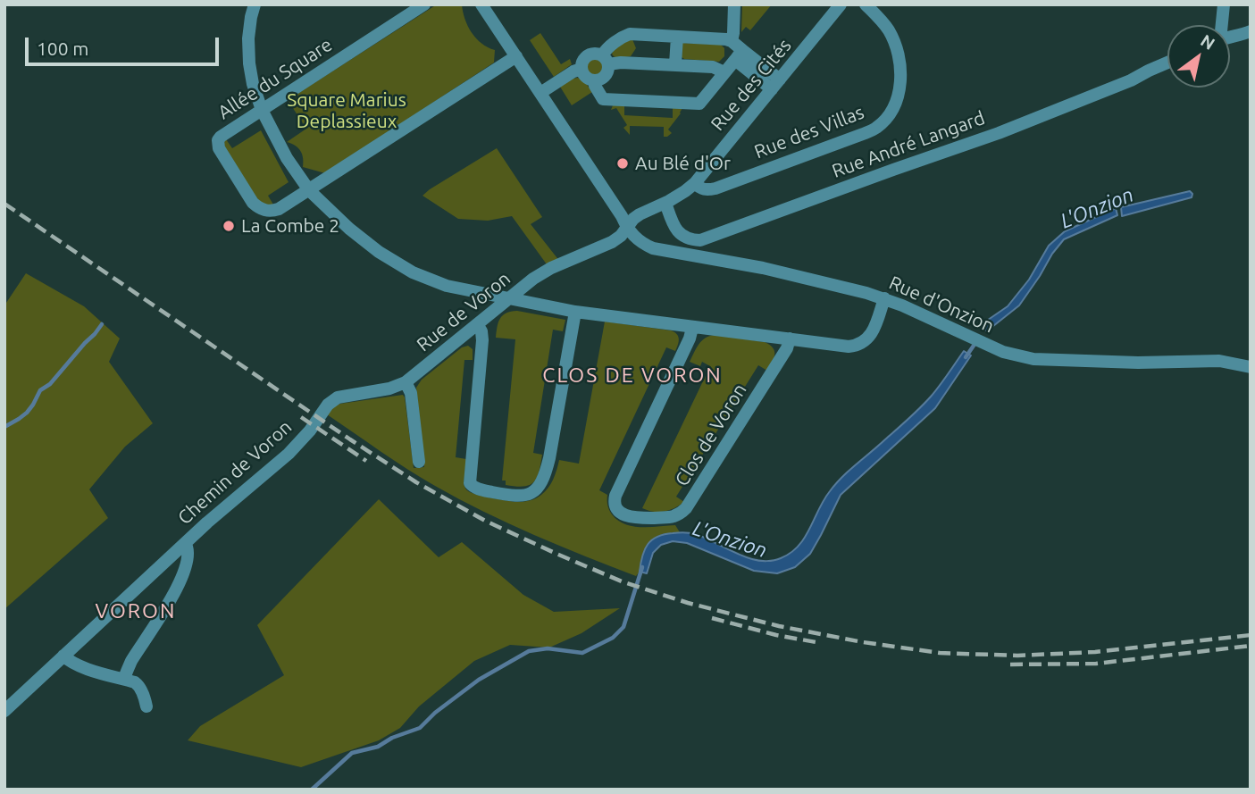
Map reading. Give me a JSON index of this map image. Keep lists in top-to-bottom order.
{
  "streets": {
    "street": [
      "Allée du Square",
      "Rue des Cités",
      "Rue des Villas",
      "Rue André Langard",
      "Rue d'Onzion",
      "Rue de Voron",
      "Clos de Voron",
      "Chemin de Voron"
    ]
  },
  "crossings": [
    ["Rue des Cités", "Rue des Villas"],
    ["Rue des Cités", "Rue André Langard"],
    ["Rue des Cités", "Rue d'Onzion"],
    ["Rue des Cités", "Rue de Voron"],
    ["Rue d'Onzion", "Rue de Voron"],
    ["Rue de Voron", "Chemin de Voron"]
  ],
  "districts": ["CLOS DE VORON", "VORON"],
  "water": ["L'Onzion"],
  "parks": ["Square Marius Deplassieux"],
  "places": ["Au Blé d'Or", "La Combe 2"],
  "scale_bar": "100 m",
  "north": "top right"
}
